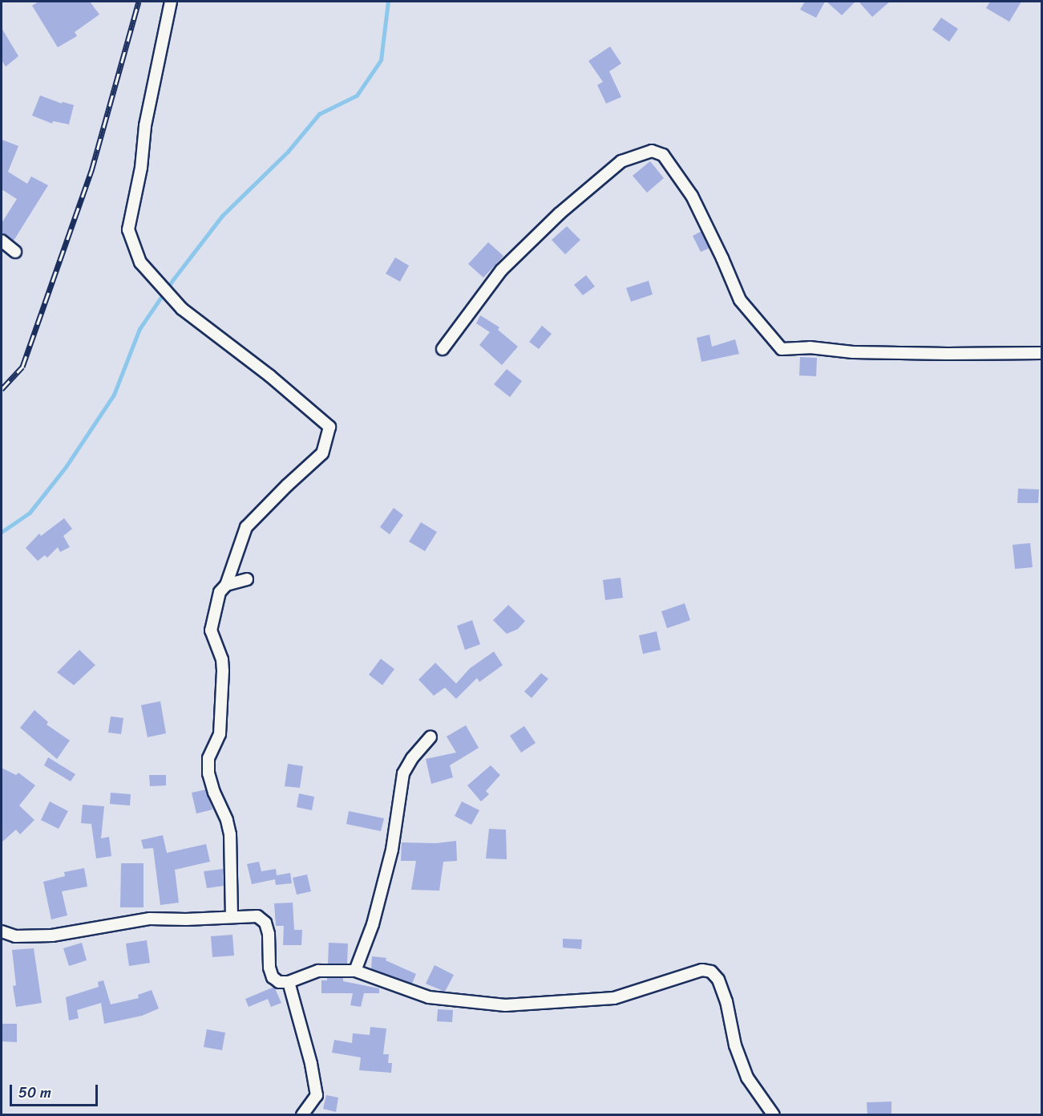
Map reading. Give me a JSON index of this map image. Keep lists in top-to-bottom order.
{
  "scale_bar": "50 m"
}
